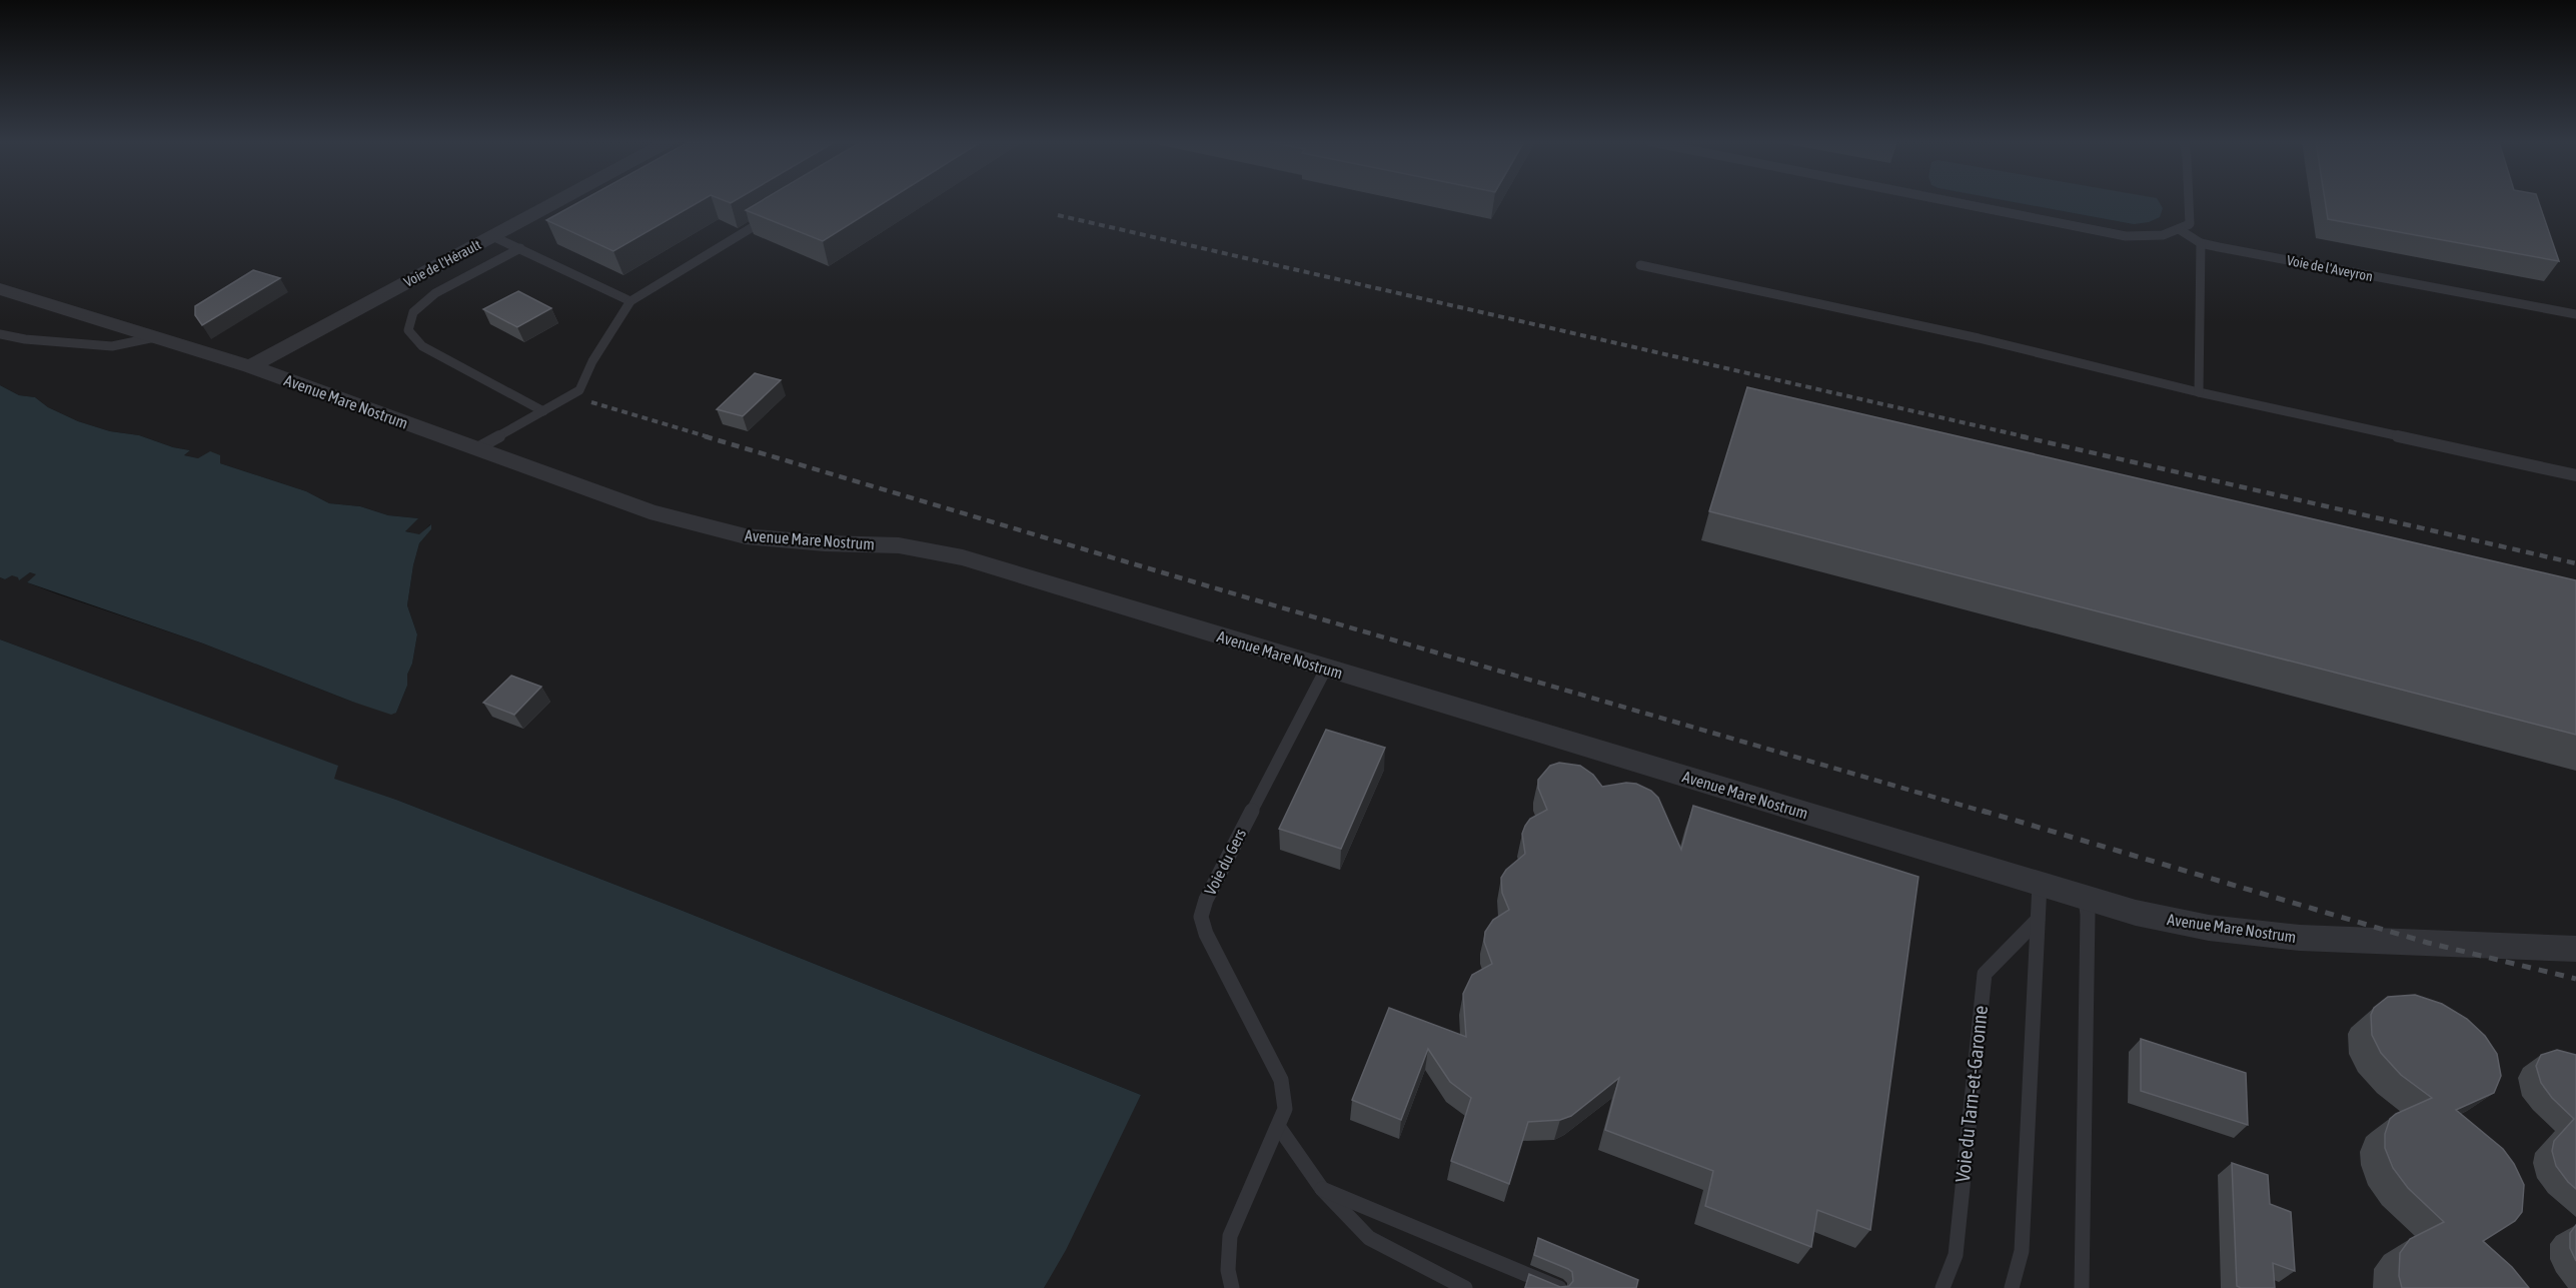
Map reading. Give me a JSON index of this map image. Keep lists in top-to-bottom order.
{
  "streets": {
    "street": ["Voie de l'Hérault", "Avenue Mare Nostrum"],
    "lane": ["Voie de l'Aveyron", "Voie du Gers", "Voie du Tarn-et-Garonne"]
  },
  "crossings": [
    ["Voie de l'Hérault", "Avenue Mare Nostrum"],
    ["Avenue Mare Nostrum", "Voie du Gers"]
  ]
}
